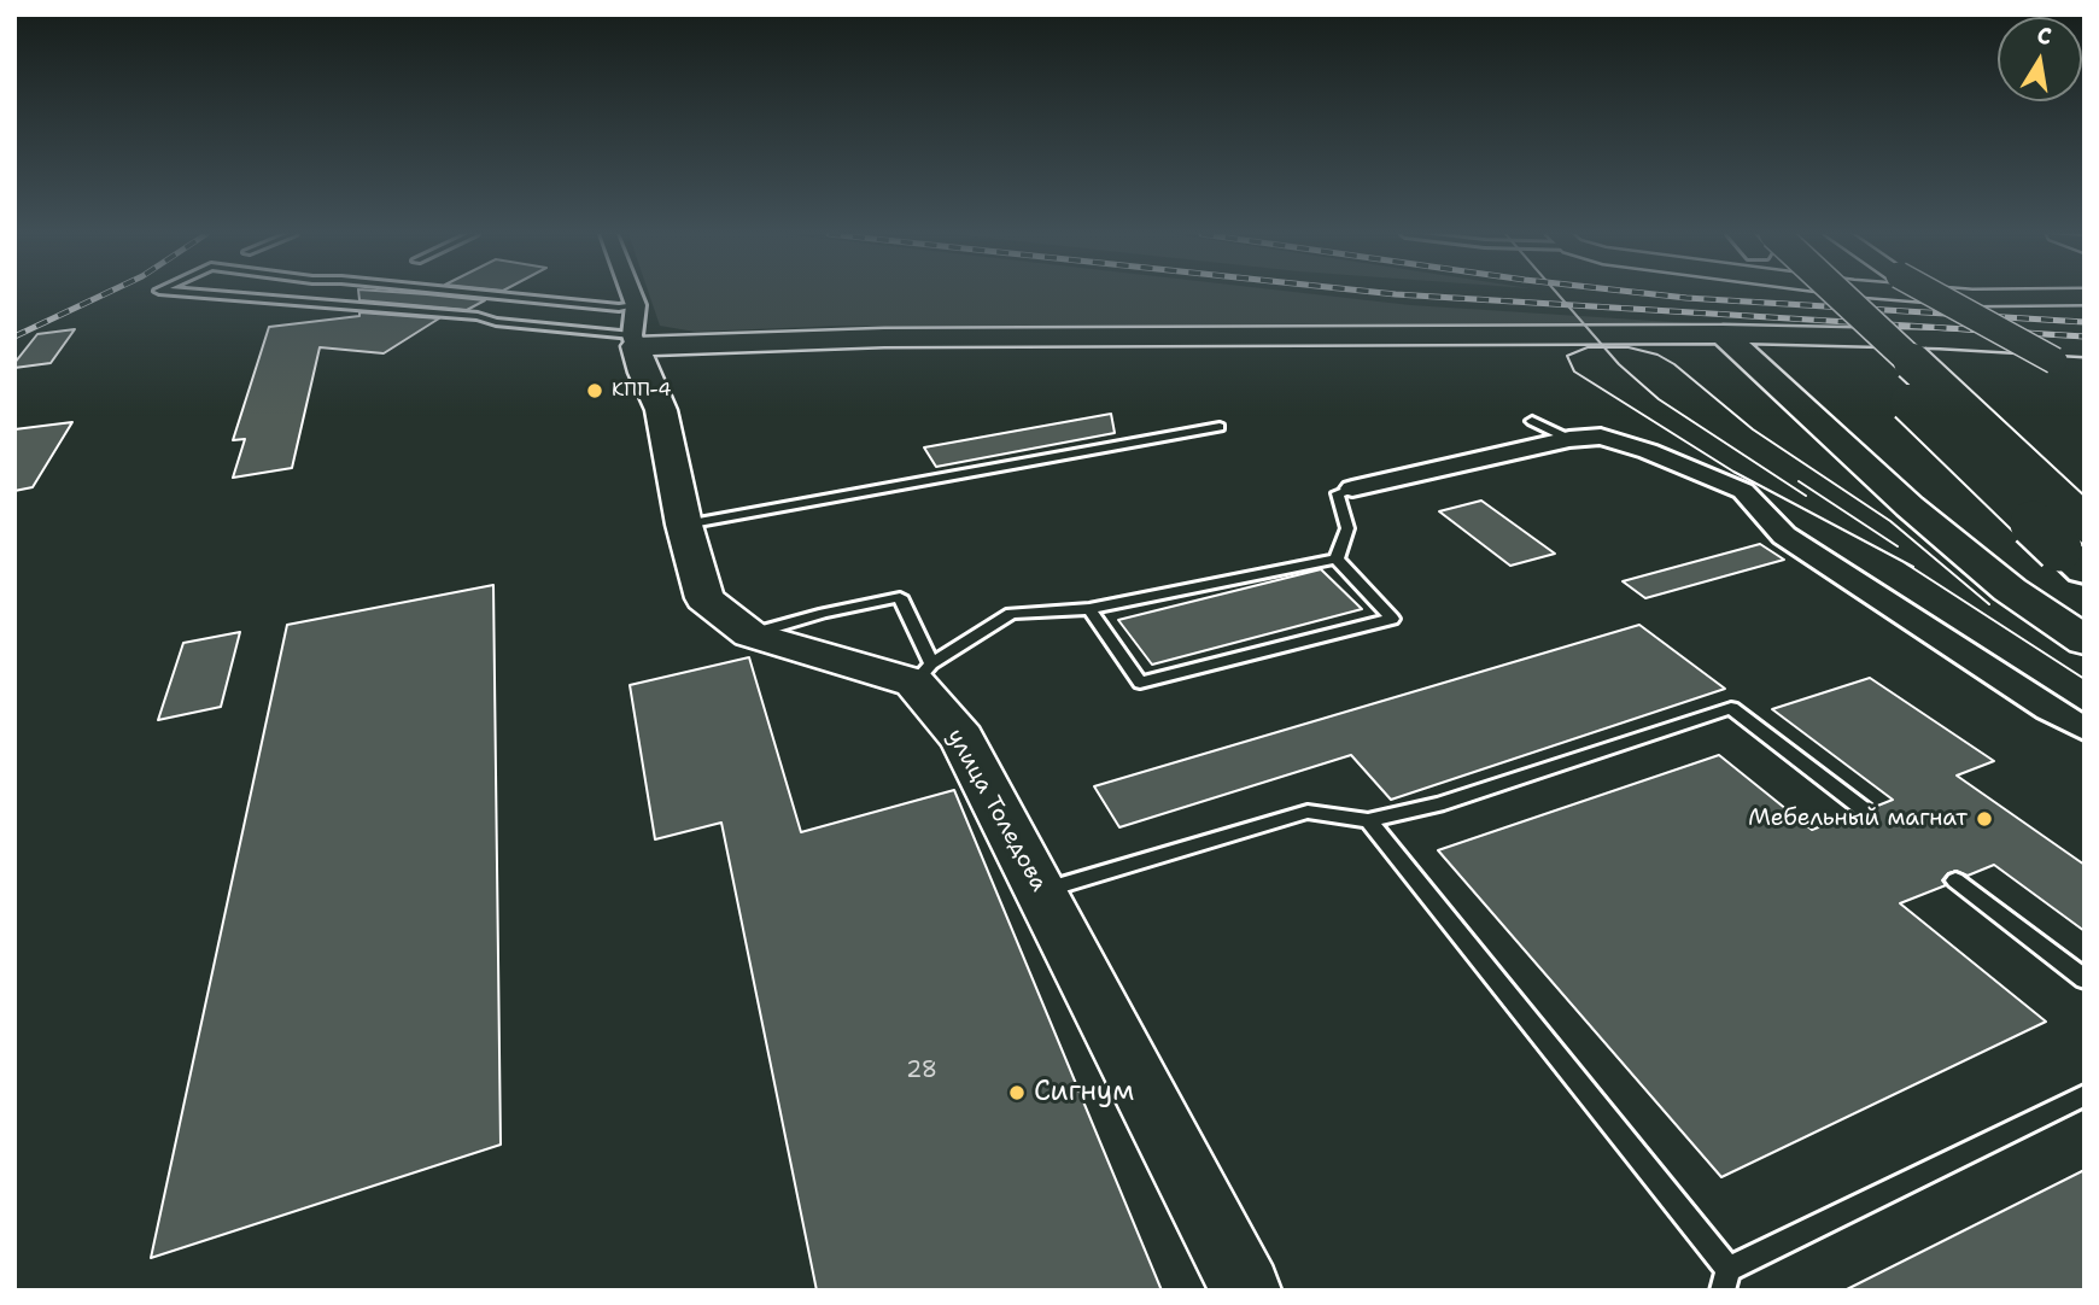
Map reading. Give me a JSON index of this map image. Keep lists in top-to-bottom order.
{
  "streets": {
    "street": ["улица Толедова"]
  },
  "places": ["КПП-4", "Мебельный магнат", "Сигнум"],
  "house_numbers": ["28"],
  "north": "top"
}
